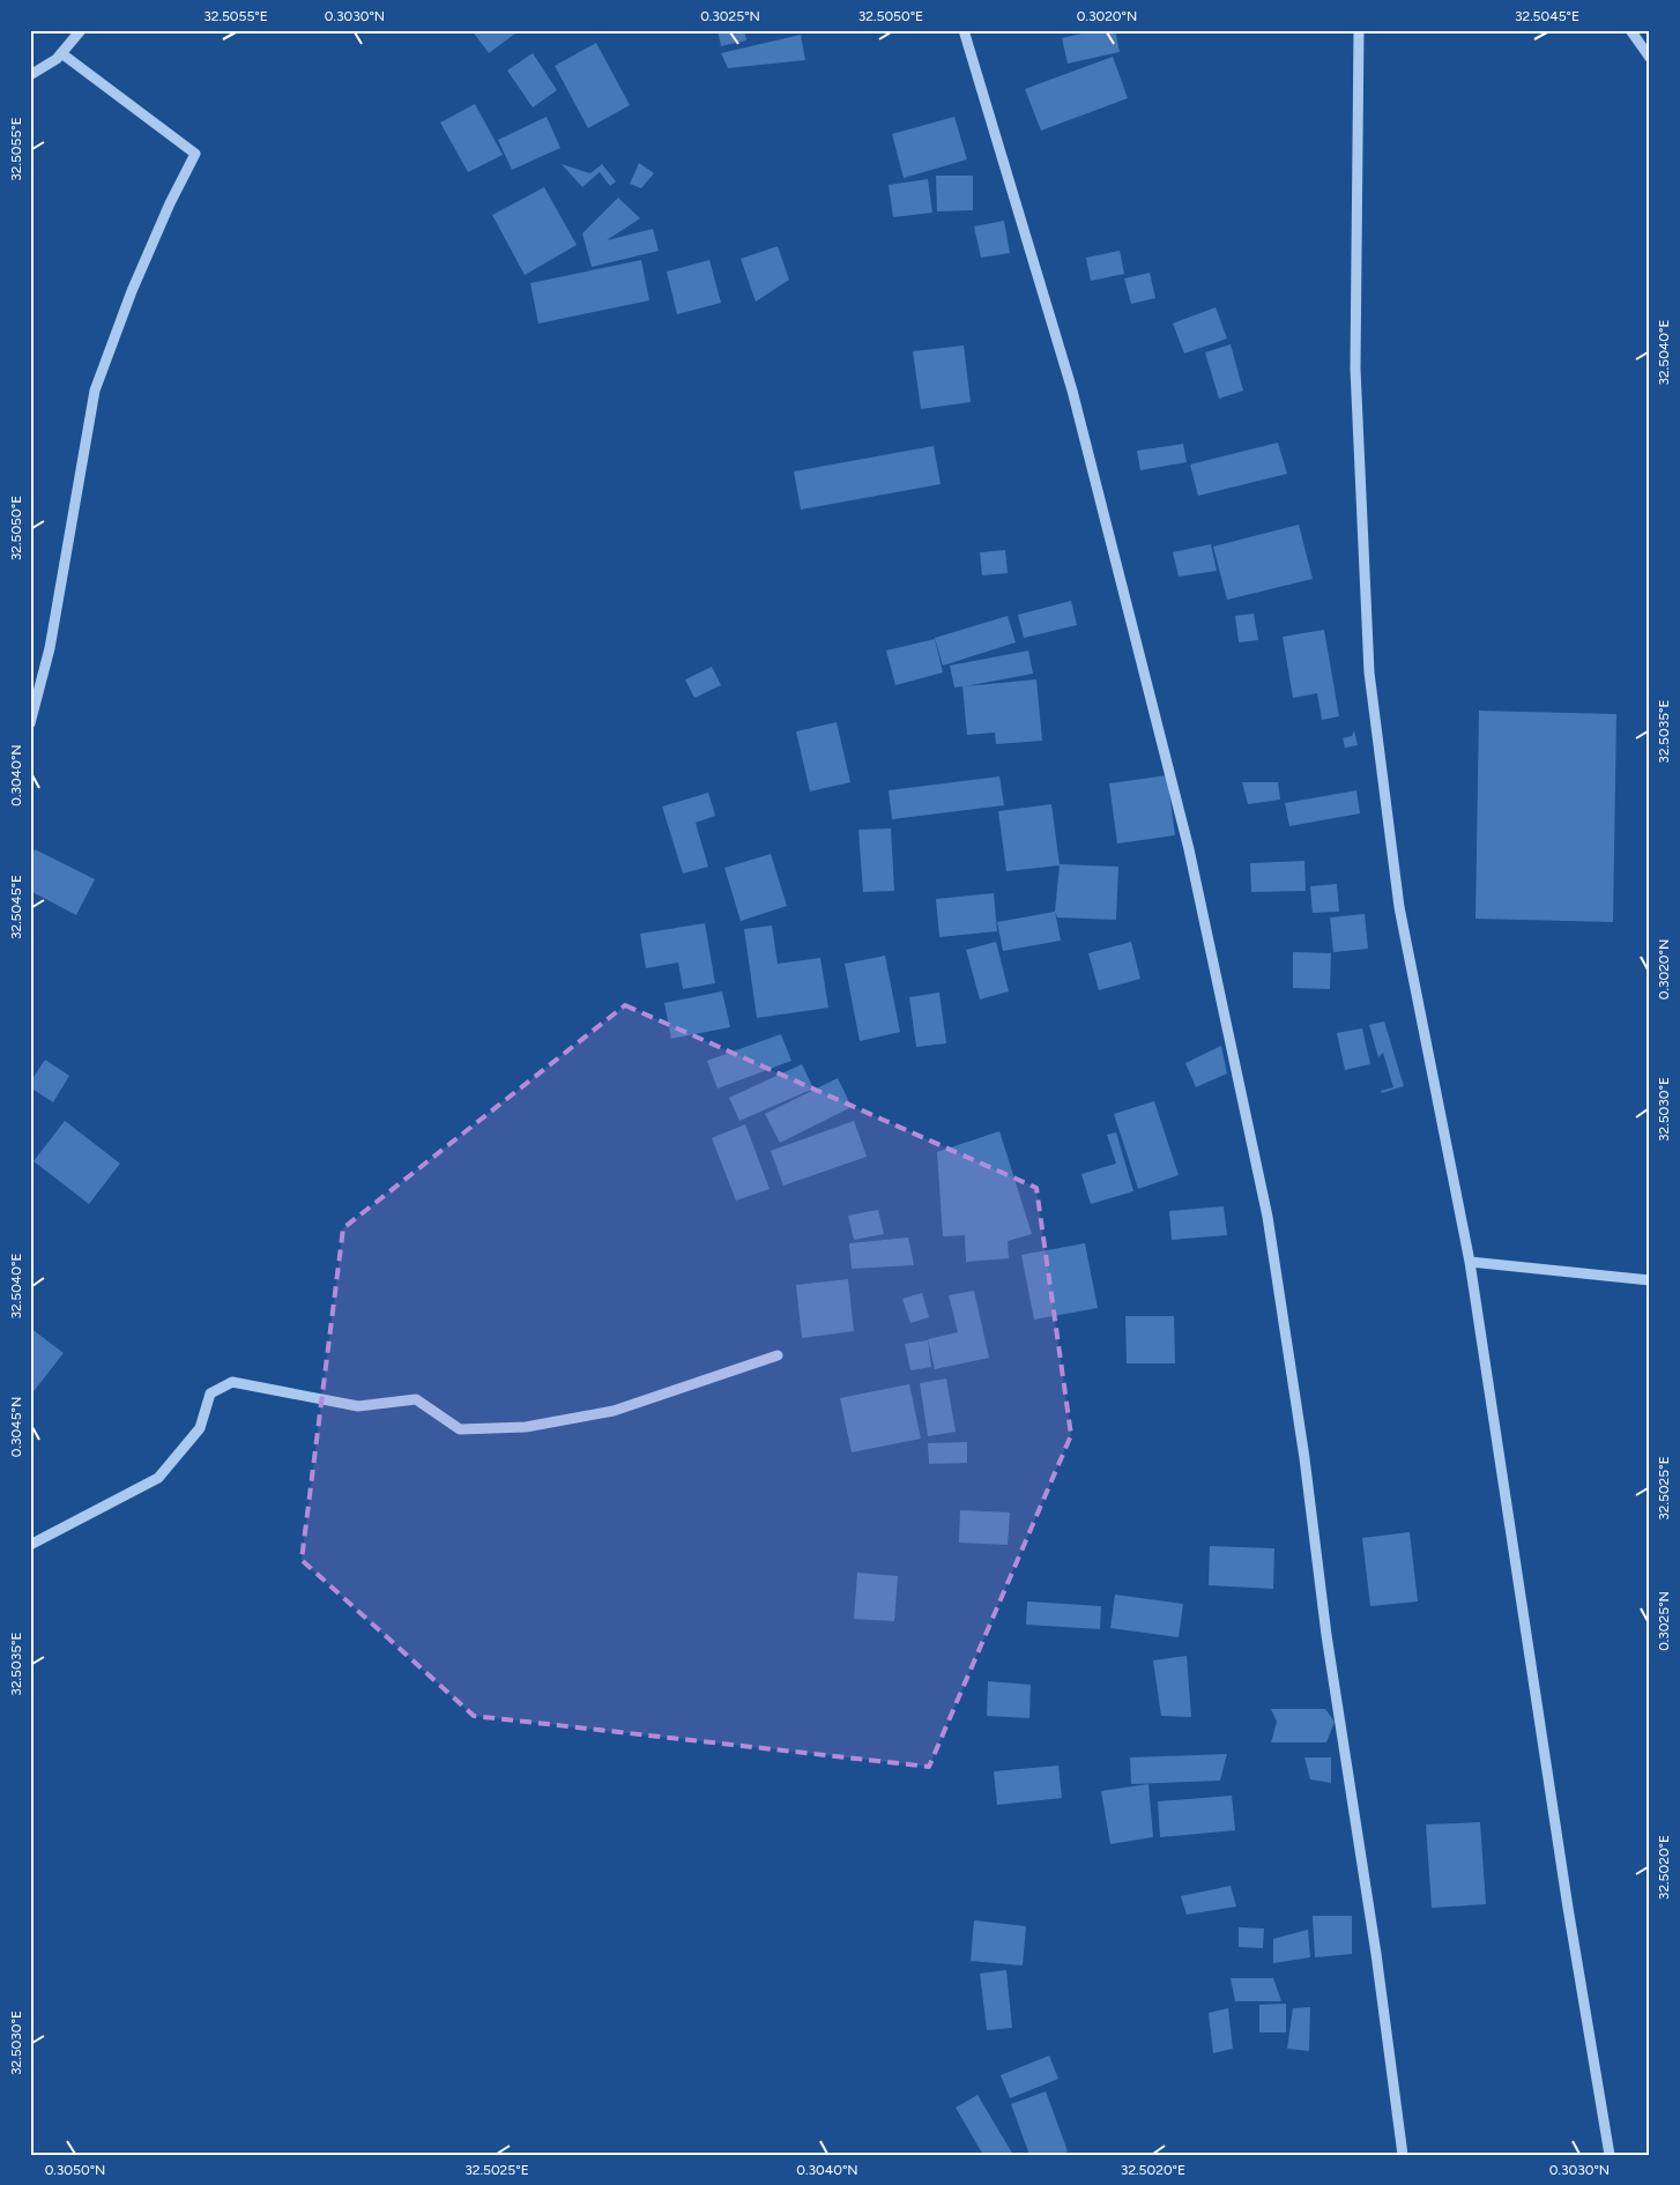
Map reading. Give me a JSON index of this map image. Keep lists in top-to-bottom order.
{
  "coordinates": [
    "32.5055°E",
    "0.3030°N",
    "0.3025°N",
    "32.5050°E",
    "0.3020°N",
    "32.5045°E",
    "32.5040°E",
    "32.5035°E",
    "0.3040°N",
    "32.5030°E",
    "0.3045°N",
    "32.5025°E",
    "32.5020°E",
    "0.3050°N"
  ]
}
